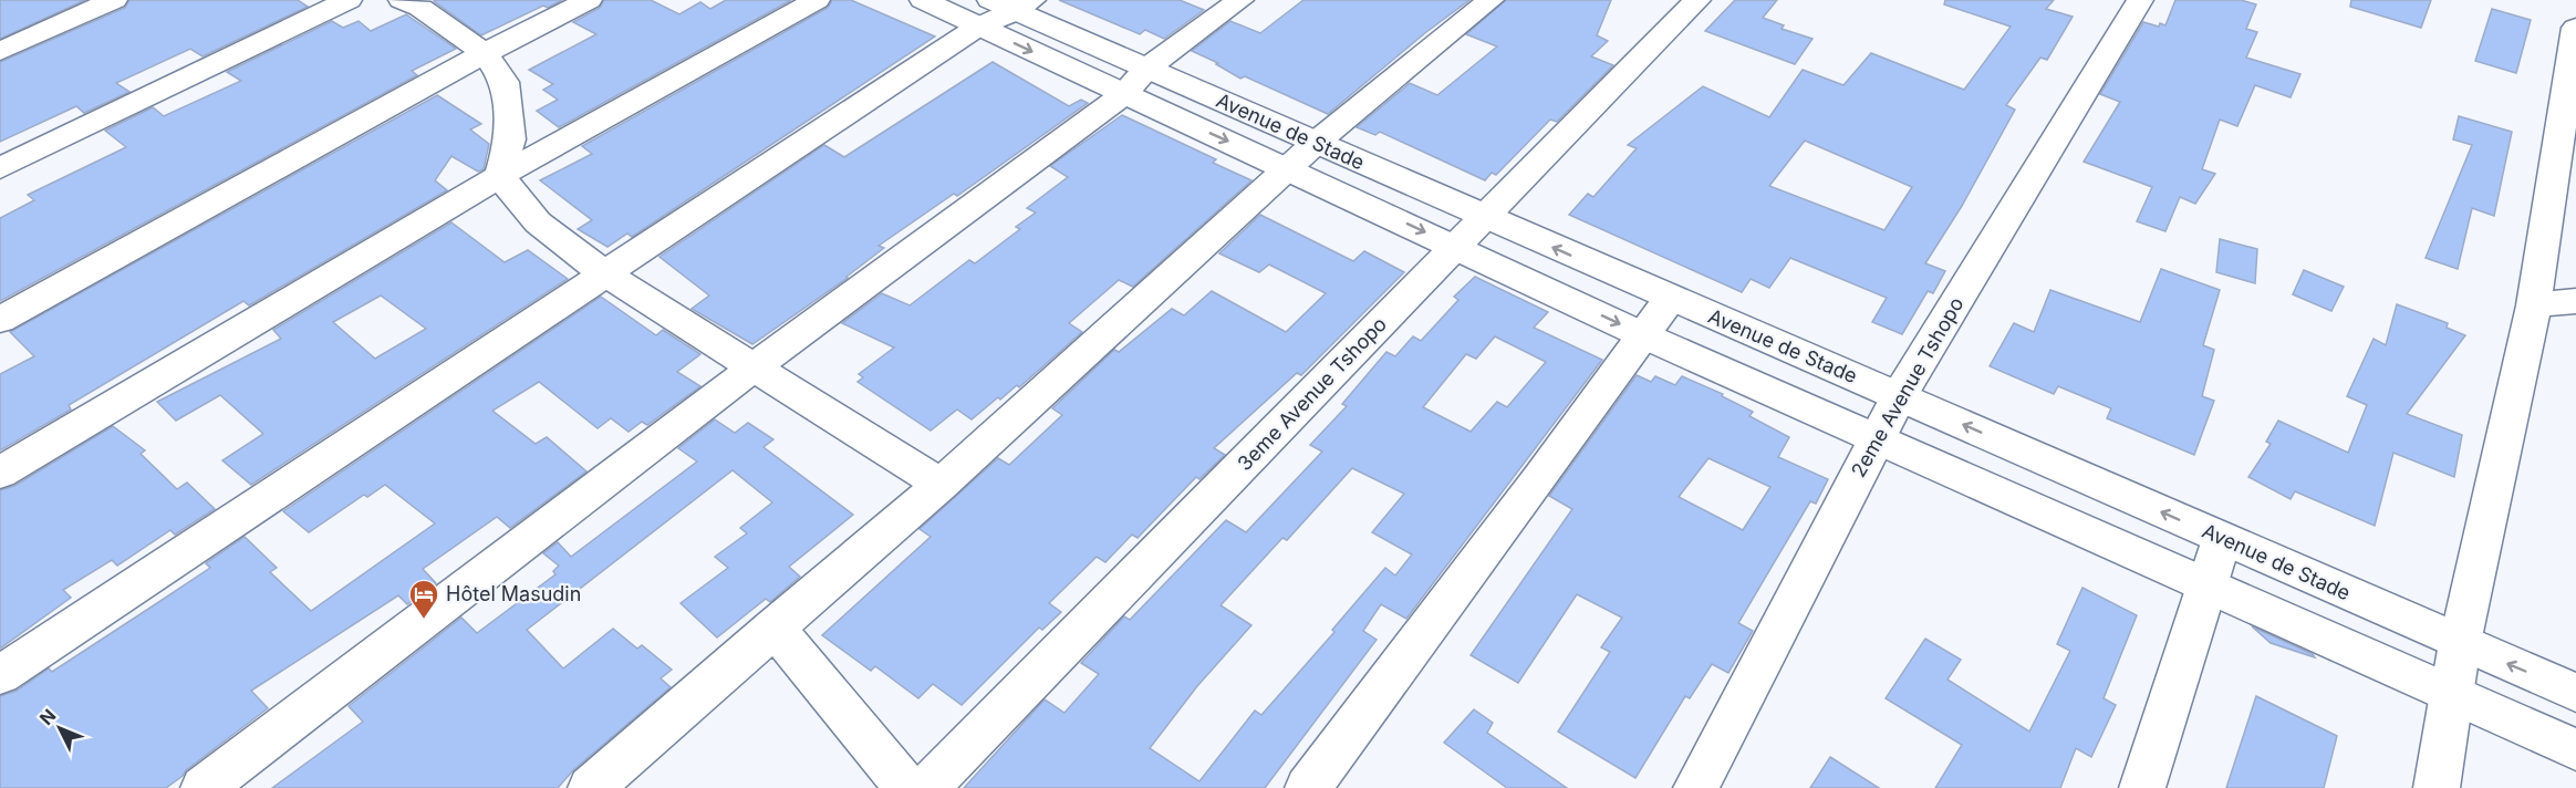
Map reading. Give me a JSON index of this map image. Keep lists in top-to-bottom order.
{
  "streets": {
    "street": ["Avenue de Stade", "2eme Avenue Tshopo", "3eme Avenue Tshopo"]
  },
  "crossings": [
    ["Avenue de Stade", "2eme Avenue Tshopo"],
    ["Avenue de Stade", "3eme Avenue Tshopo"]
  ],
  "places": {
    "hotel": ["Hôtel Masudin"]
  },
  "north": "top left"
}
